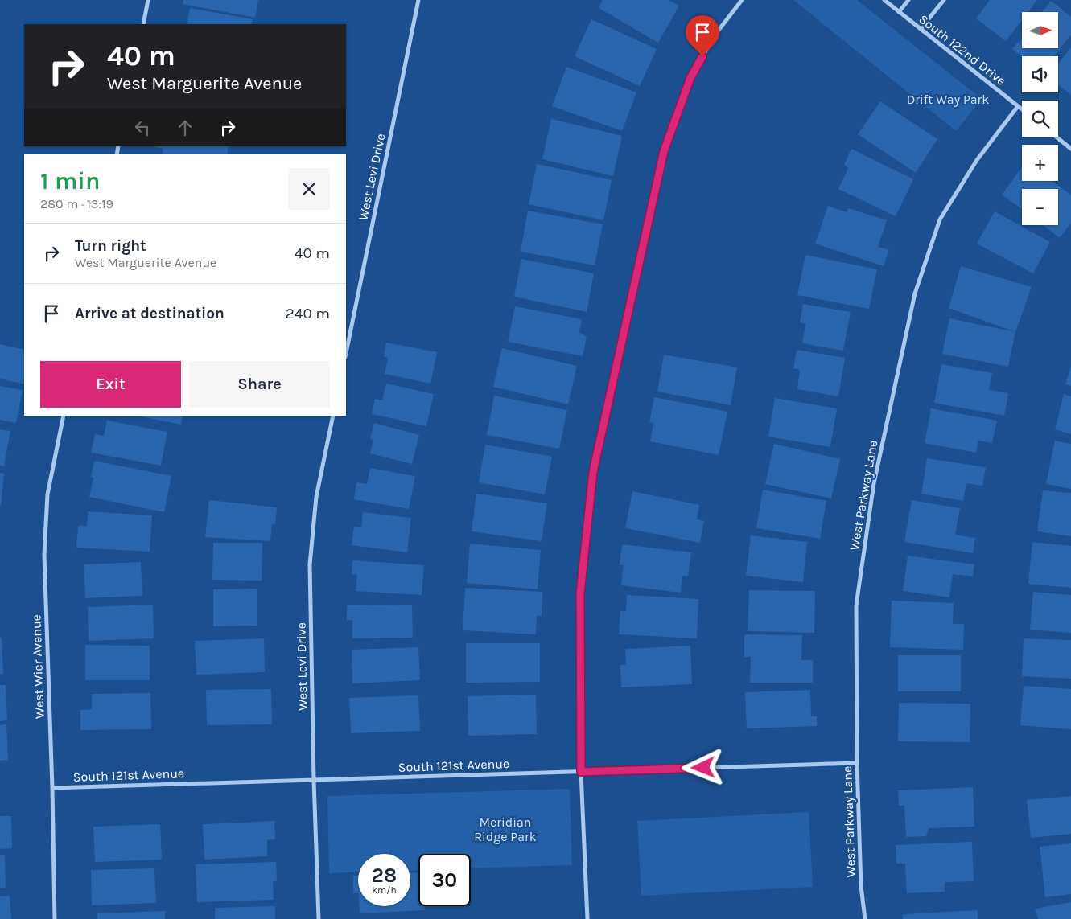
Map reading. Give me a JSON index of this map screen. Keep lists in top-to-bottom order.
{
  "streets": {
    "street": [
      "South 122nd Drive",
      "West Levi Drive",
      "West Parkway Lane",
      "West Wier Avenue",
      "South 121st Avenue"
    ]
  },
  "crossings": [
    ["South 122nd Drive", "West Parkway Lane"],
    ["West Levi Drive", "South 121st Avenue"],
    ["West Parkway Lane", "South 121st Avenue"],
    ["West Wier Avenue", "South 121st Avenue"]
  ],
  "parks": ["Drift Way Park", "Meridian Ridge Park"],
  "north": "right",
  "page": {
    "map_buttons": ["+", "−"],
    "turn": ["40 m", "West Marguerite Avenue"],
    "heading": ["1 min", "280 m · 13:19"],
    "list": [
      {
        "name": "Turn right",
        "note": "West Marguerite Avenue",
        "value": "40 m"
      },
      {
        "name": "Arrive at destination",
        "value": "240 m"
      }
    ],
    "buttons": ["Exit", "Share"],
    "speed": "28 km/h",
    "limit": "30"
  }
}
